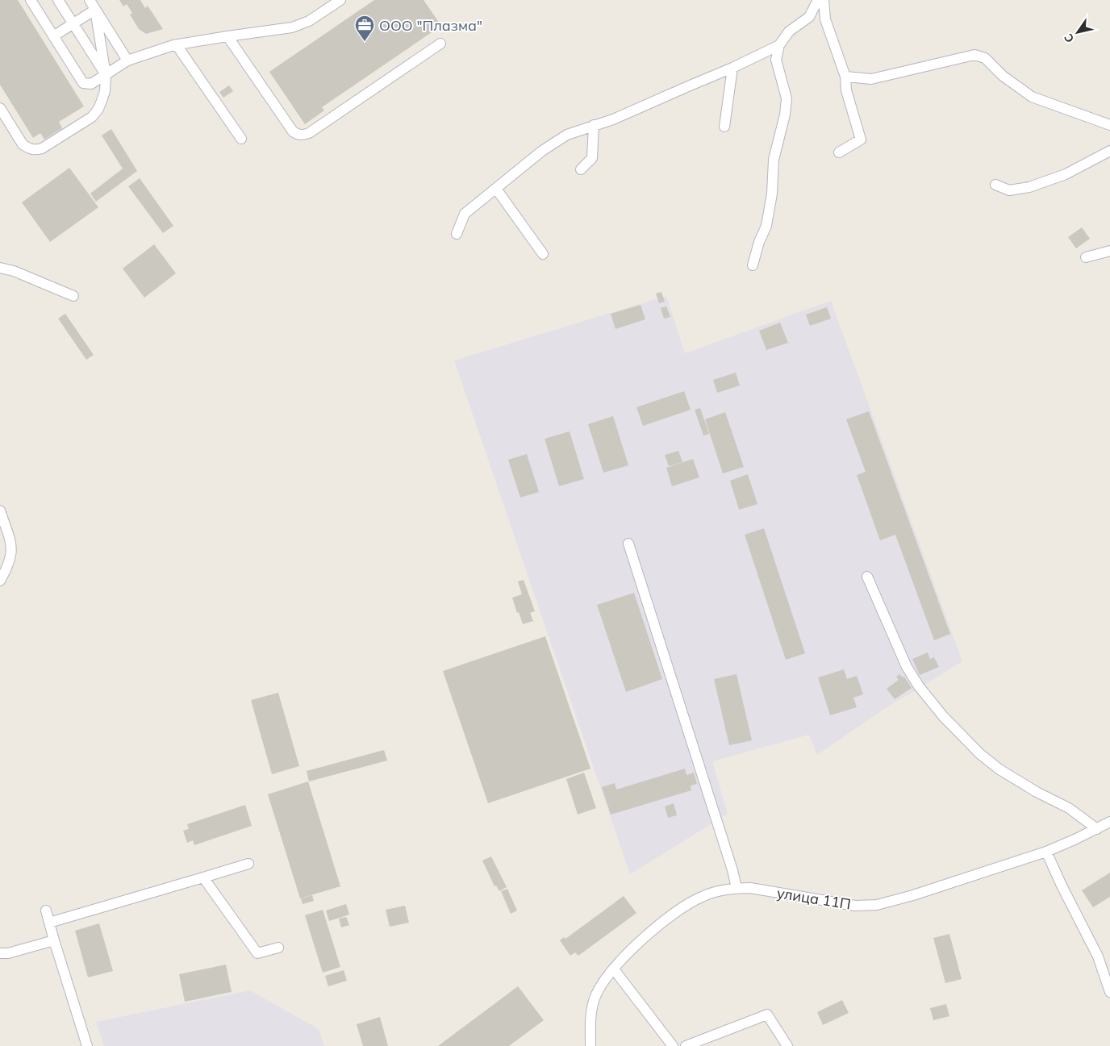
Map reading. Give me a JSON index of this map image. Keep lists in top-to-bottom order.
{
  "streets": {
    "street": ["улица 11П"]
  },
  "places": {
    "office": ["ООО \"Плазма\""]
  },
  "north": "bottom left"
}
